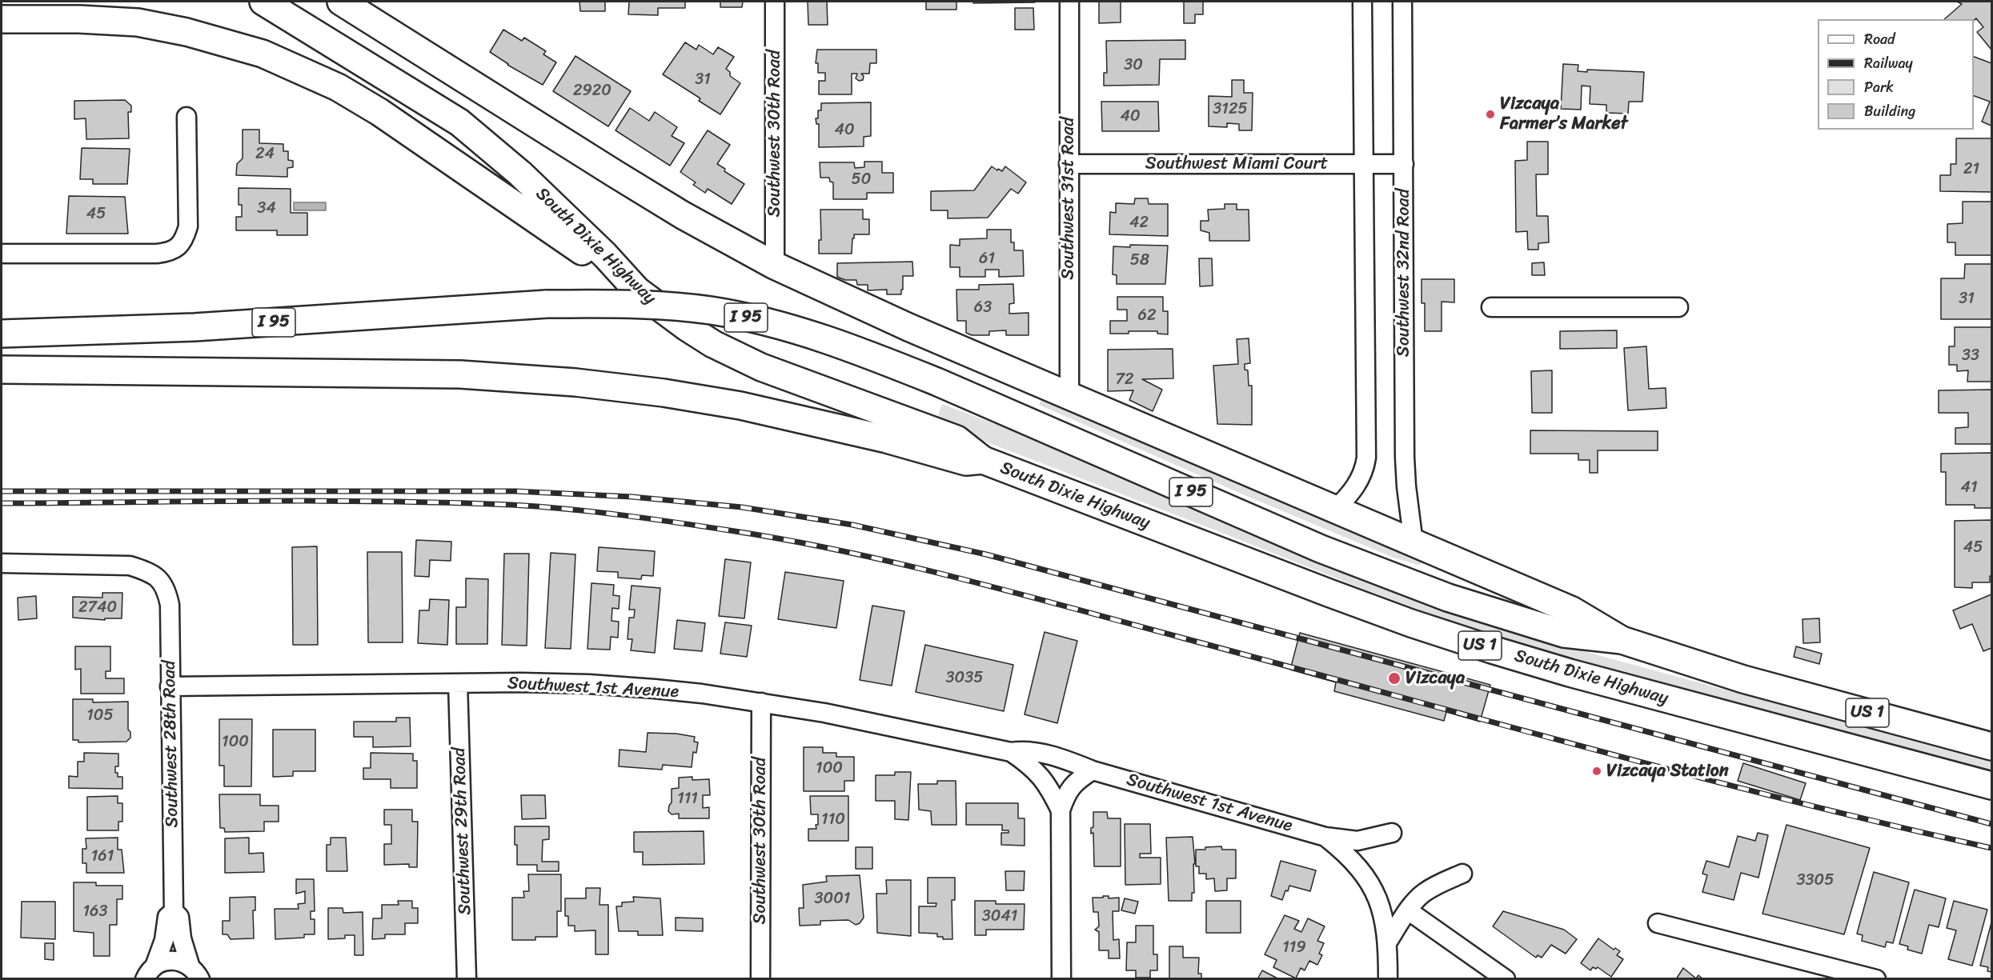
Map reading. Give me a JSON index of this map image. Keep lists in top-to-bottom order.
{
  "streets": {
    "main road": ["South Dixie Highway", "I 95", "US 1"],
    "street": [
      "Southwest 30th Road",
      "Southwest Miami Court",
      "Southwest 31st Road",
      "Southwest 32nd Road",
      "Southwest 1st Avenue",
      "Southwest 28th Road",
      "Southwest 29th Road"
    ]
  },
  "crossings": [
    ["Southwest 30th Road", "Southwest 1st Avenue"],
    ["Southwest Miami Court", "Southwest 31st Road"],
    ["Southwest Miami Court", "Southwest 32nd Road"],
    ["I 95", "US 1"],
    ["Southwest 1st Avenue", "Southwest 28th Road"],
    ["Southwest 1st Avenue", "Southwest 29th Road"]
  ],
  "places": ["Vizcaya Farmer’s Market", "Vizcaya", "Vizcaya Station"],
  "house_numbers": [
    "30",
    "31",
    "2920",
    "3125",
    "40",
    "40",
    "24",
    "21",
    "50",
    "34",
    "45",
    "42",
    "61",
    "58",
    "31",
    "63",
    "62",
    "33",
    "72",
    "41",
    "45",
    "2740",
    "3035",
    "105",
    "100",
    "100",
    "111",
    "110",
    "161",
    "3305",
    "3001",
    "163",
    "3041",
    "119"
  ],
  "legend": [
    "Road",
    "Railway",
    "Park",
    "Building"
  ]
}
